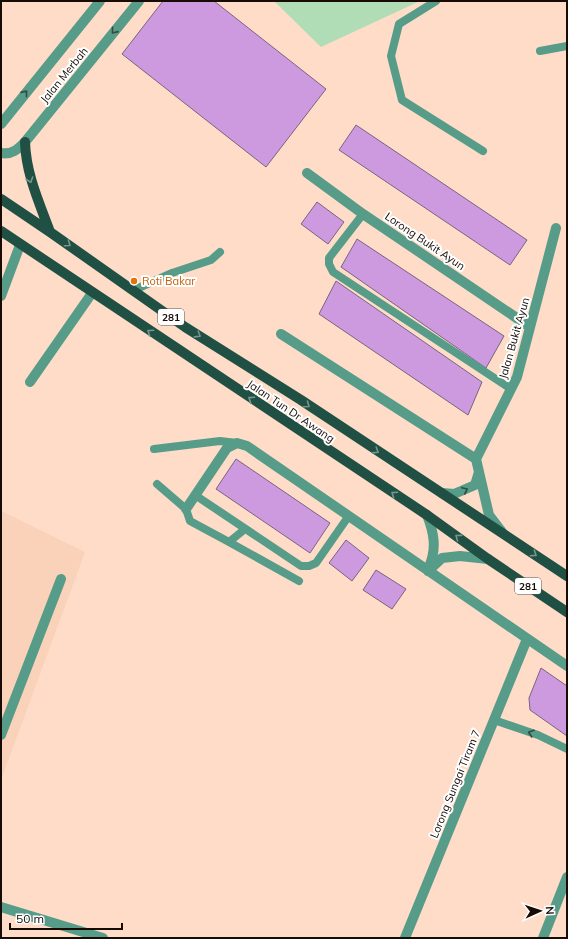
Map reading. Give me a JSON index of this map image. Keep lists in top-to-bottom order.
{
  "streets": {
    "main road": ["281", "Jalan Tun Dr Awang"],
    "street": [
      "Jalan Merbah",
      "Lorong Bukit Ayun",
      "Jalan Bukit Ayun",
      "Lorong Sungai Tiram 7"
    ]
  },
  "crossings": [
    ["Lorong Bukit Ayun", "Jalan Bukit Ayun"]
  ],
  "places": ["Roti Bakar"],
  "scale_bar": "50 m",
  "north": "right"
}
